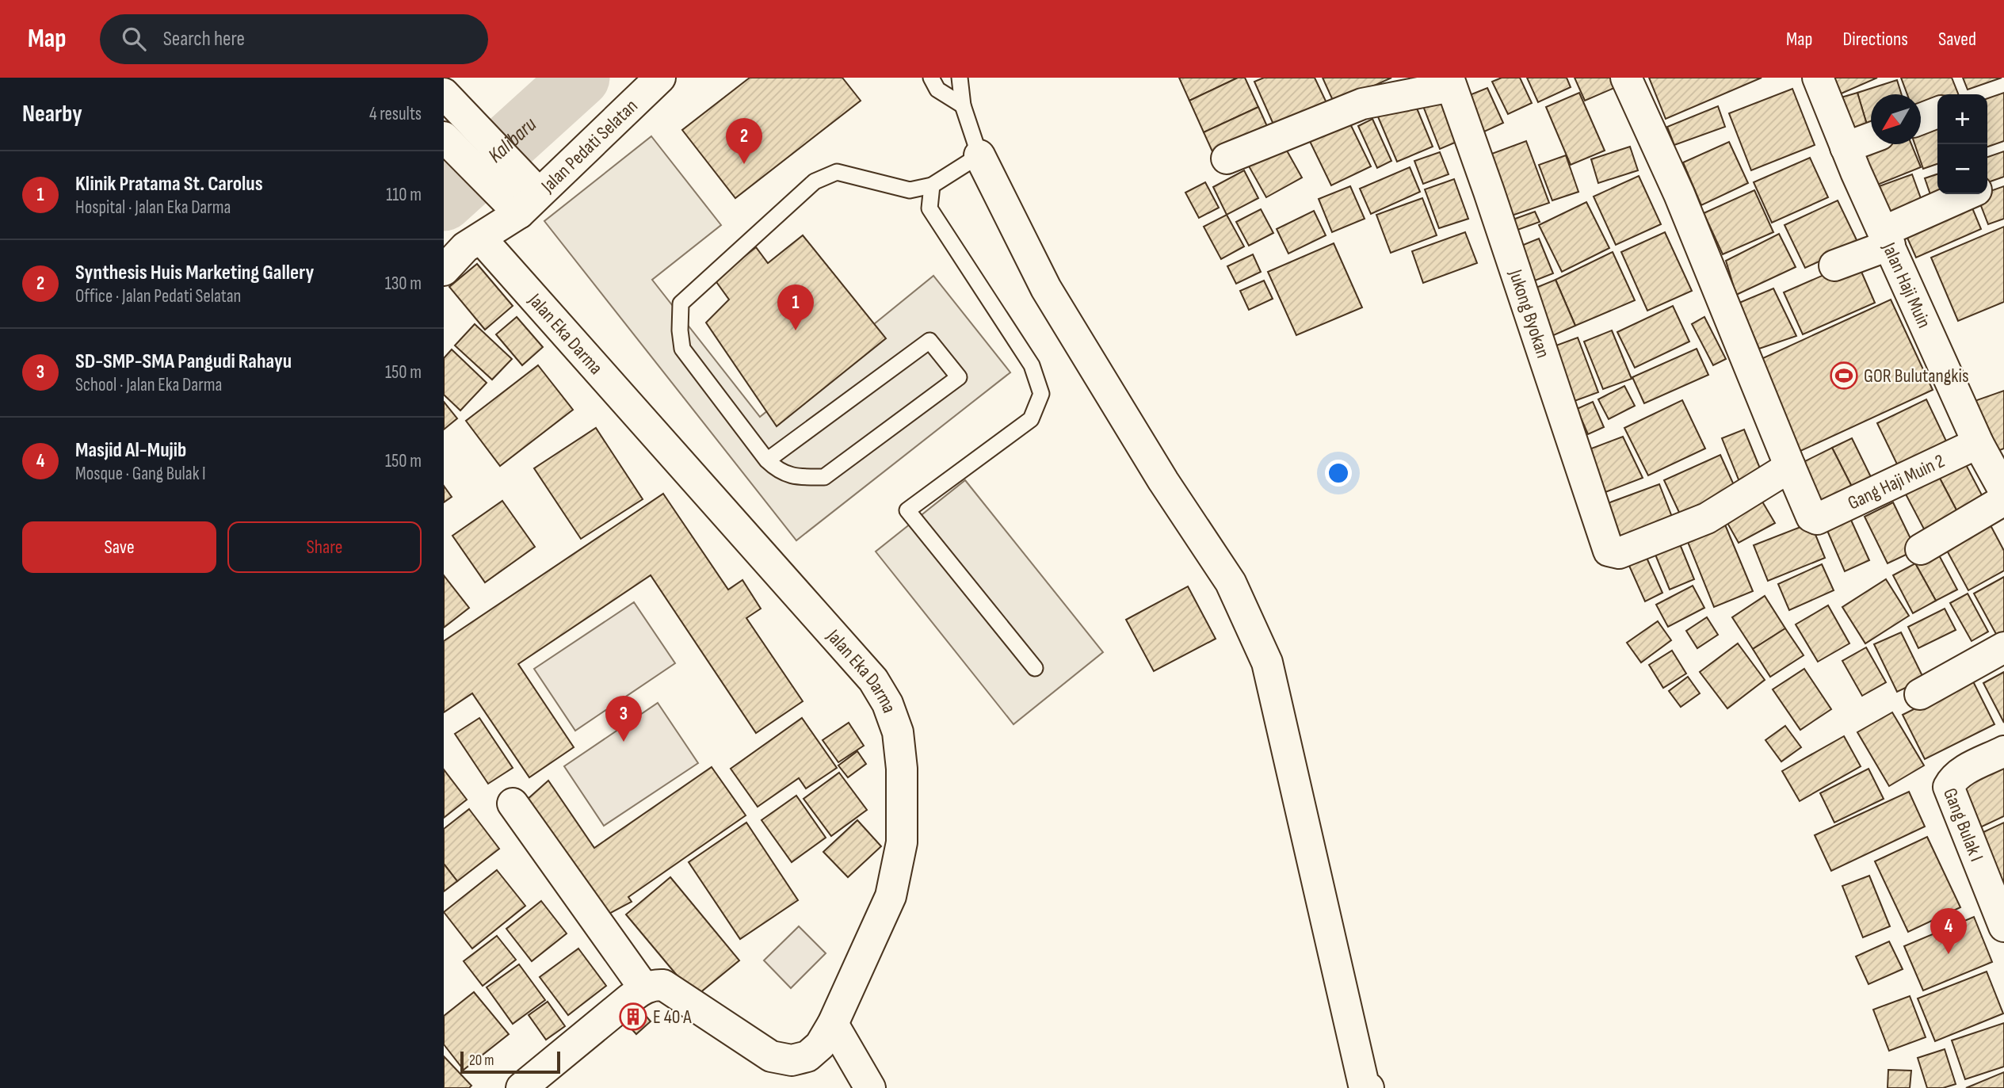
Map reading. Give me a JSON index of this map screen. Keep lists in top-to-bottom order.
{
  "streets": {
    "street": [
      "Jalan Pedati Selatan",
      "Jalan Haji Muin",
      "Jukong Byokan",
      "Jalan Eka Darma",
      "Gang Haji Muin 2",
      "Gang Bulak I"
    ]
  },
  "crossings": [
    ["Jalan Pedati Selatan", "Jalan Eka Darma"],
    ["Jalan Haji Muin", "Gang Haji Muin 2"],
    ["Jukong Byokan", "Gang Haji Muin 2"]
  ],
  "water": ["Kalibaru"],
  "places": {
    "sports": ["GOR Bulutangkis"],
    "building": ["E 40 A"]
  },
  "scale_bar": "20 m",
  "north": "bottom left",
  "page": {
    "header": "Map",
    "search": "Search here",
    "nav": ["Map", "Directions", "Saved"],
    "heading": ["Nearby", "4 results"],
    "map_buttons": ["+", "−"],
    "pins": [
      "2",
      "1",
      "3",
      "4"
    ],
    "list": [
      {
        "mark": "1",
        "name": "Klinik Pratama St. Carolus",
        "note": "Hospital · Jalan Eka Darma",
        "value": "110 m"
      },
      {
        "mark": "2",
        "name": "Synthesis Huis Marketing Gallery",
        "note": "Office · Jalan Pedati Selatan",
        "value": "130 m"
      },
      {
        "mark": "3",
        "name": "SD-SMP-SMA Pangudi Rahayu",
        "note": "School · Jalan Eka Darma",
        "value": "150 m"
      },
      {
        "mark": "4",
        "name": "Masjid Al-Mujib",
        "note": "Mosque · Gang Bulak I",
        "value": "150 m"
      }
    ],
    "buttons": ["Save", "Share"],
    "scale": "20 m"
  }
}
